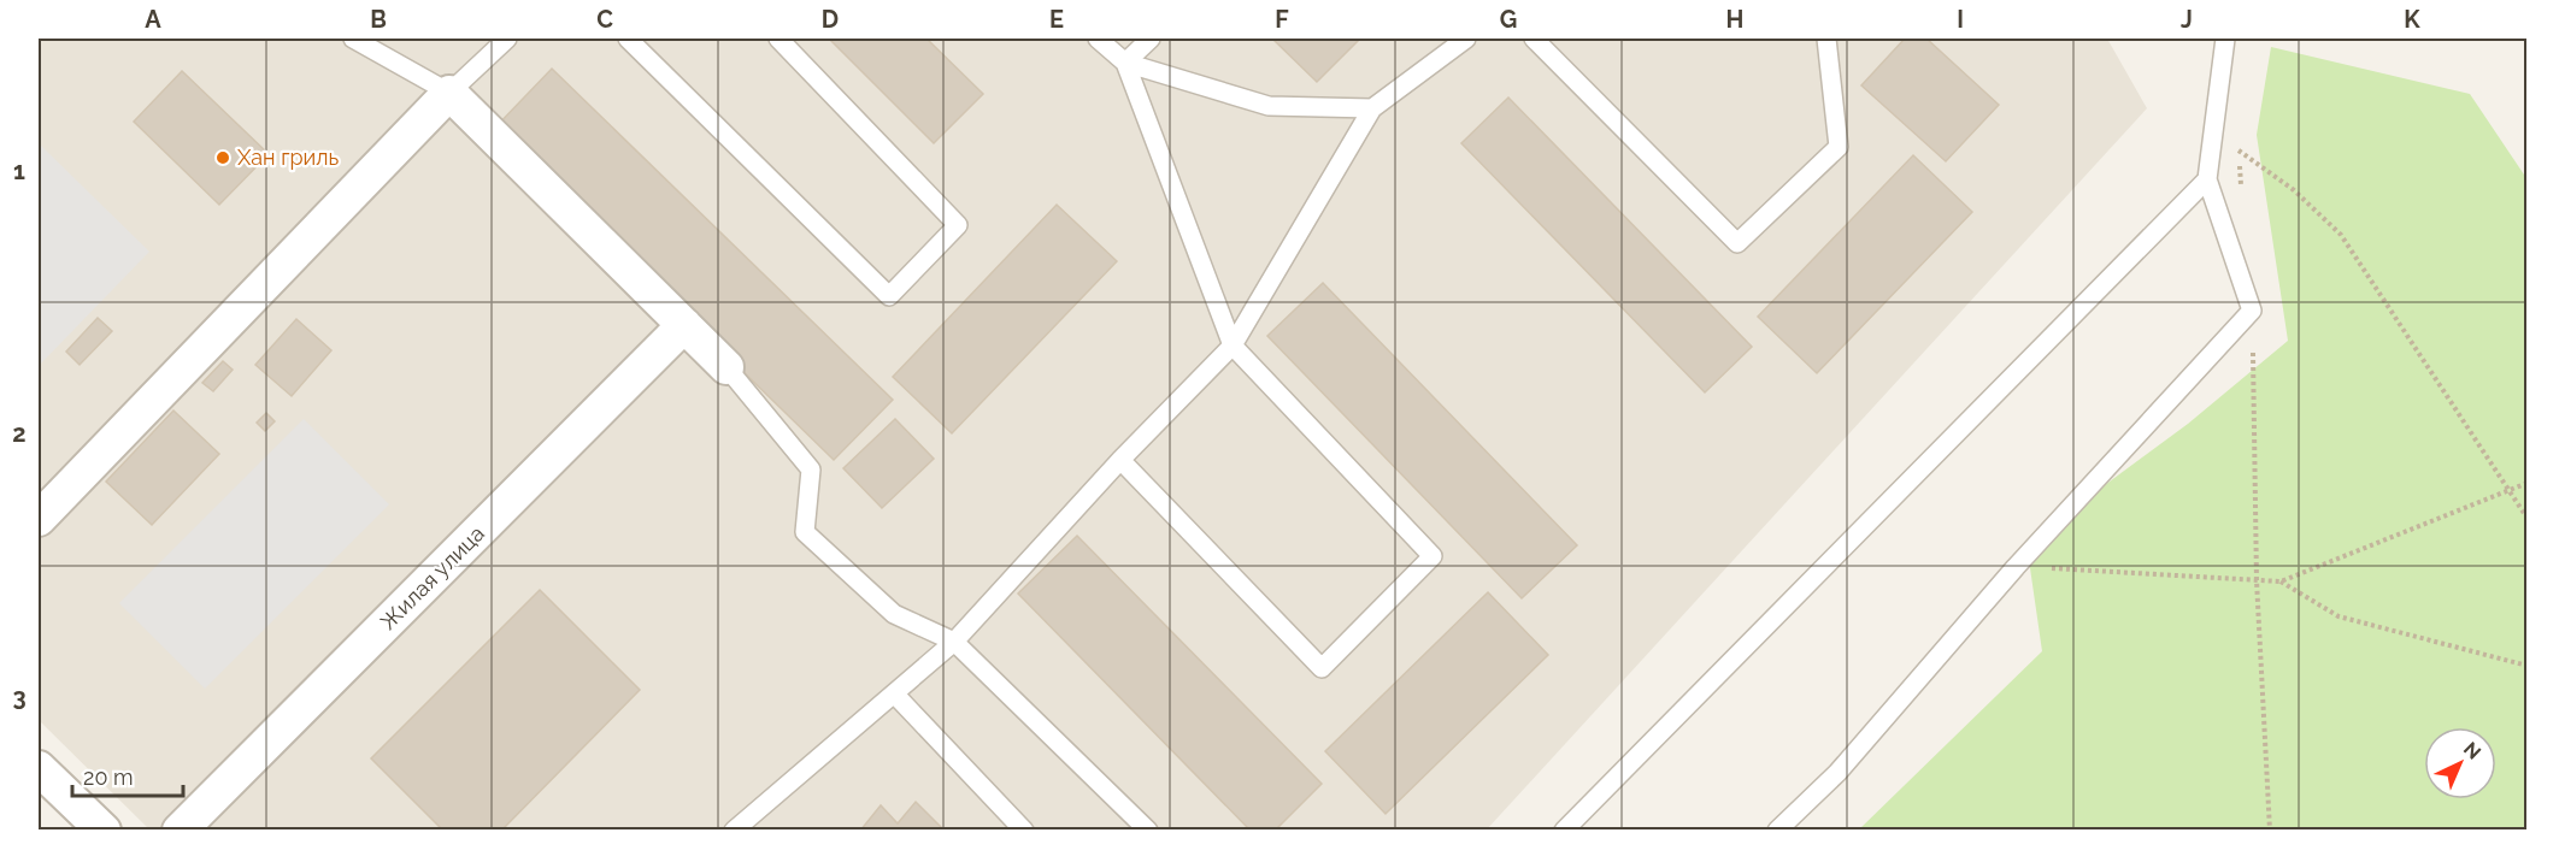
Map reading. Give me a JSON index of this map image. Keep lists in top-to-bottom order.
{
  "streets": {
    "street": ["Жилая улица"]
  },
  "places": ["Хан гриль"],
  "scale_bar": "20 m",
  "north": "top right",
  "grid": {
    "columns": [
      "A",
      "B",
      "C",
      "D",
      "E",
      "F",
      "G",
      "H",
      "I",
      "J",
      "K"
    ],
    "rows": ["1", "2", "3"]
  }
}
